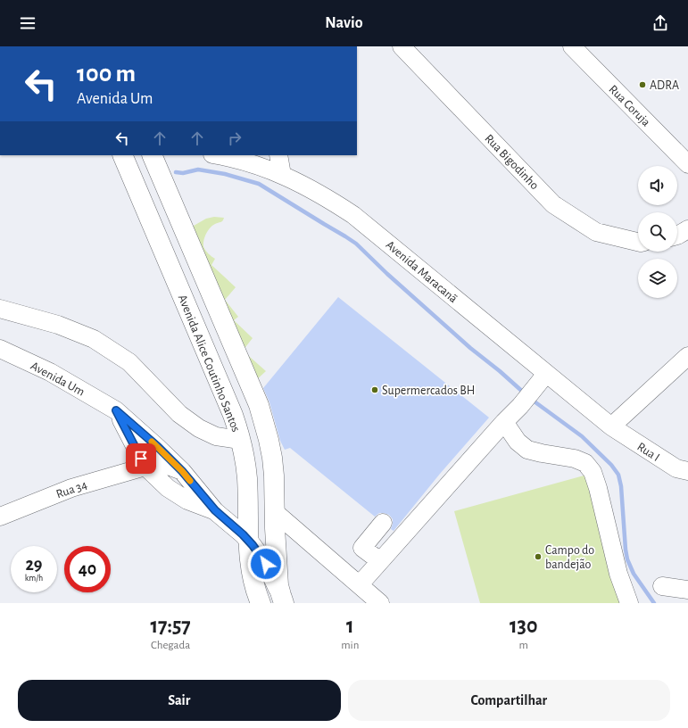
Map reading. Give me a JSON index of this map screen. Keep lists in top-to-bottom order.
{
  "streets": {
    "main road": ["Avenida Alice Coutinho Santos"],
    "street": [
      "Rua Coruja",
      "Rua Bigodinho",
      "Avenida Maracanã",
      "Avenida Um",
      "Rua I",
      "Rua 34"
    ]
  },
  "crossings": [
    ["Avenida Maracanã", "Rua I"],
    ["Avenida Alice Coutinho Santos", "Avenida Um"],
    ["Avenida Um", "Rua 34"]
  ],
  "places": ["ADRA", "Supermercados BH", "Campo do bandejão"],
  "page": {
    "header": "Navio",
    "turn": ["100 m", "Avenida Um"],
    "speed": "29 km/h",
    "limit": "40",
    "eta": [
      "17:57",
      "Chegada",
      "1",
      "min",
      "130",
      "m"
    ],
    "buttons": ["Sair", "Compartilhar"]
  }
}
